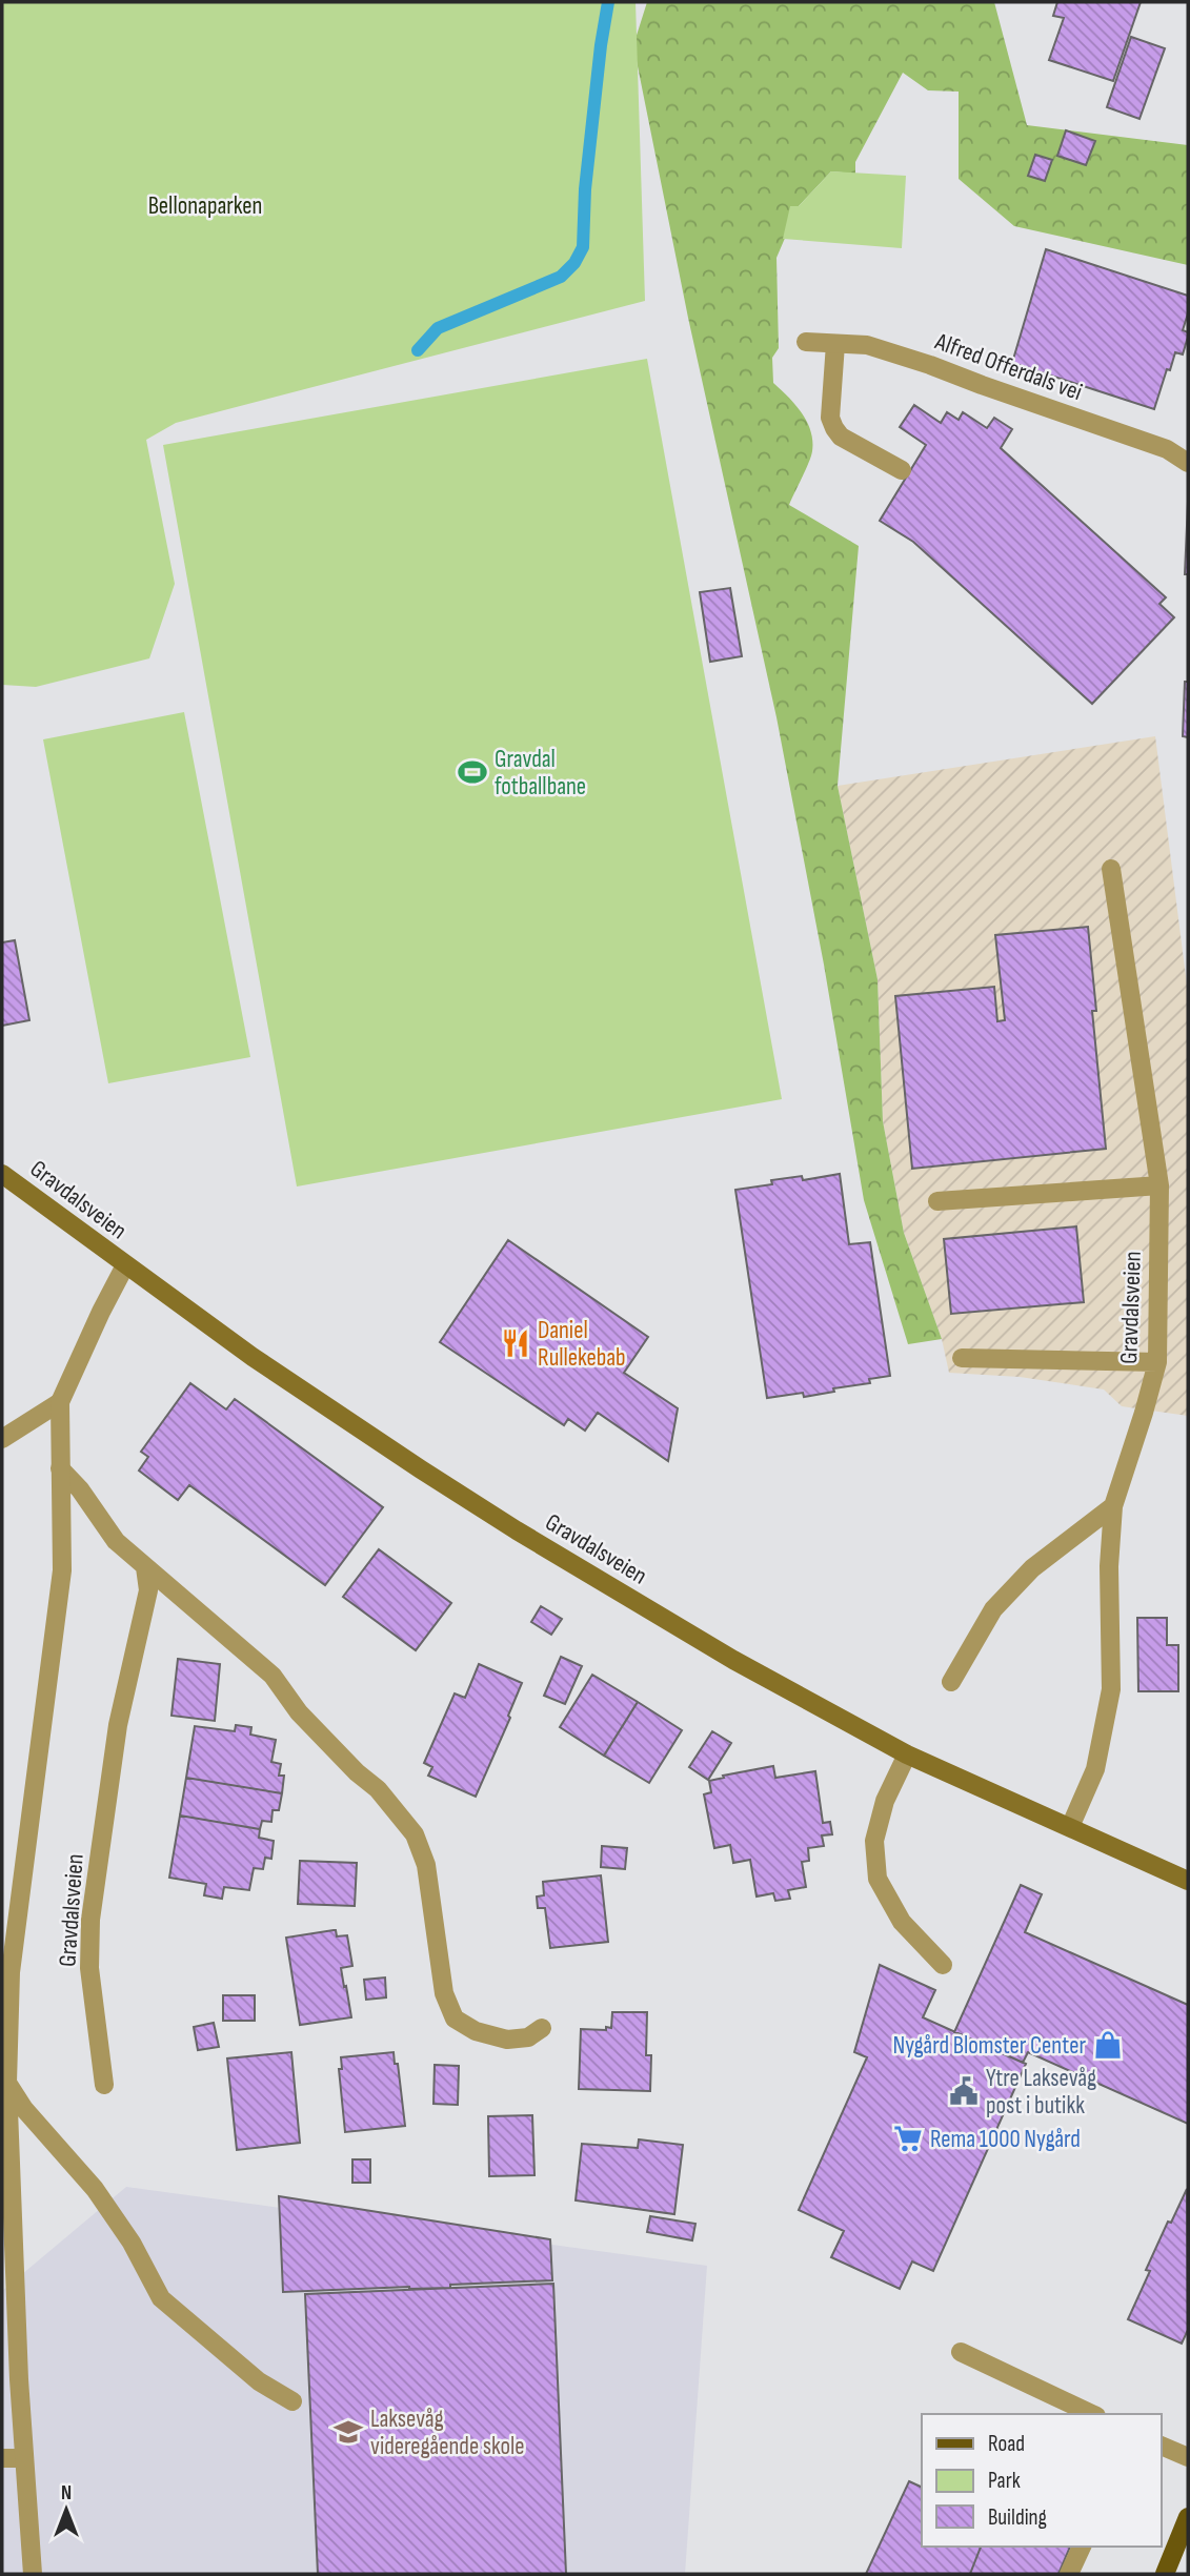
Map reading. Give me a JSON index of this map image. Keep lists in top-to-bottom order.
{
  "streets": {
    "main road": ["Gravdalsveien"],
    "street": ["Alfred Offerdals vei"]
  },
  "parks": ["Bellonaparken"],
  "places": {
    "sports": ["Gravdal fotballbane"],
    "restaurant": ["Daniel Rullekebab"],
    "shop": ["Nygård Blomster Center"],
    "public building": ["Ytre Laksevåg post i butikk"],
    "supermarket": ["Rema 1000 Nygård"],
    "school or university": ["Laksevåg videregående skole"]
  },
  "legend": ["Road", "Park", "Building"],
  "north": "top"
}
